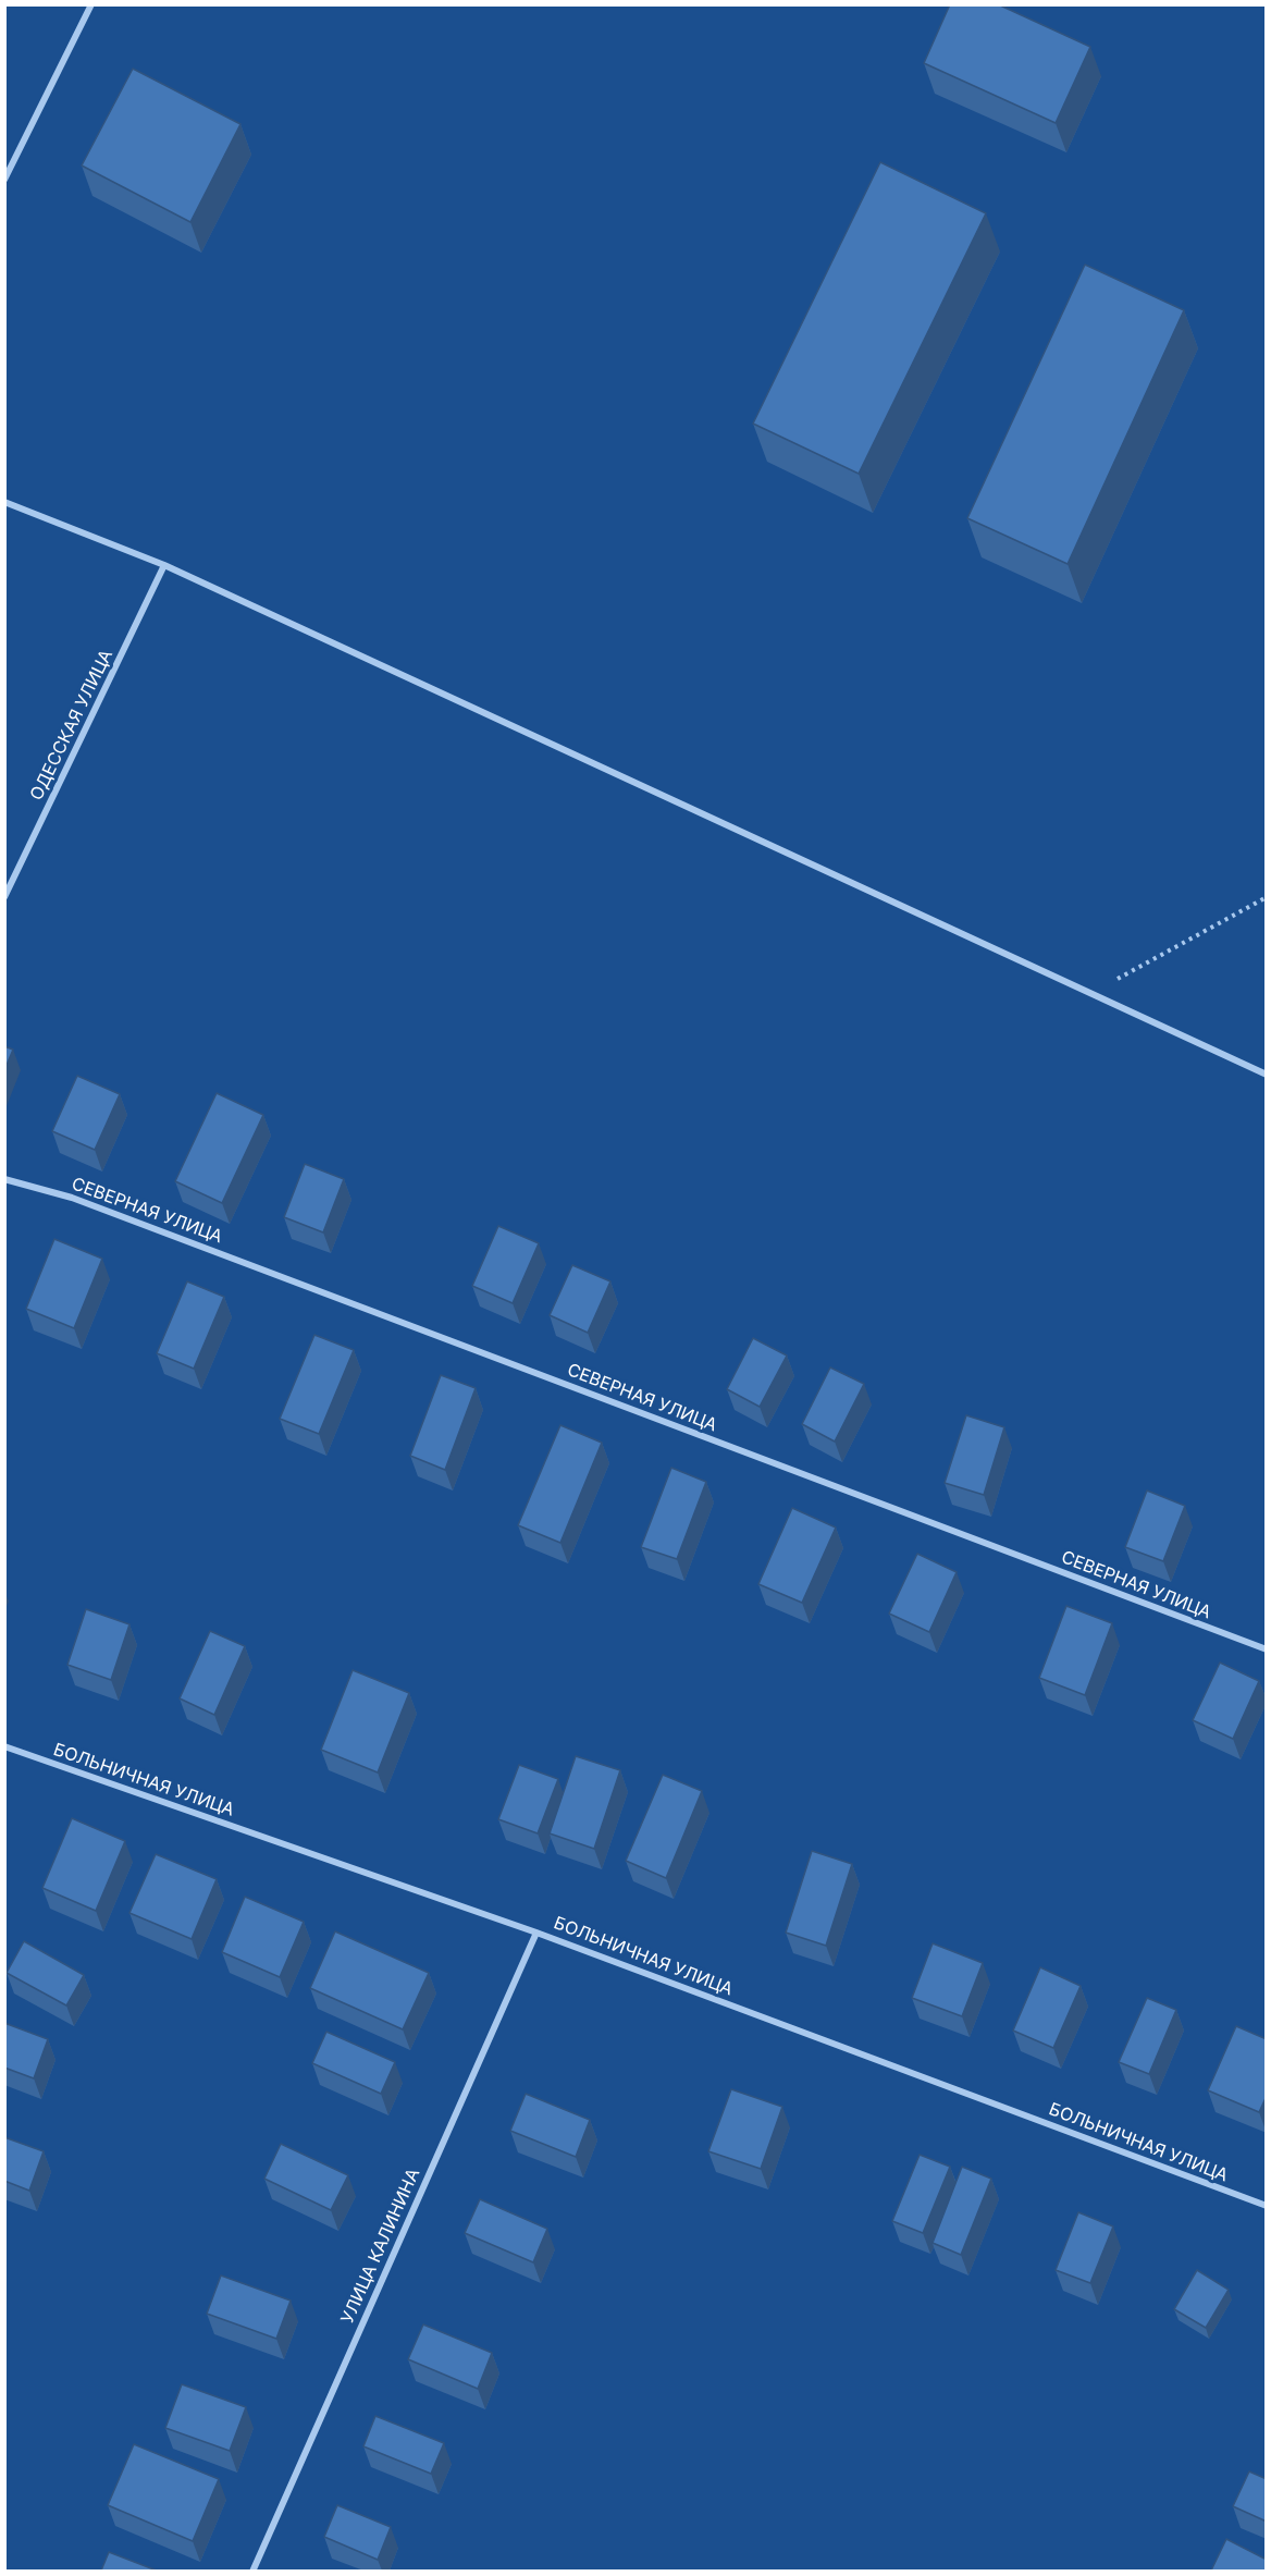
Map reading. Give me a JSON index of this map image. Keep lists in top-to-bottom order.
{
  "streets": {
    "street": [
      "ОДЕССКАЯ УЛИЦА",
      "СЕВЕРНАЯ УЛИЦА",
      "БОЛЬНИЧНАЯ УЛИЦА",
      "УЛИЦА КАЛИНИНА"
    ]
  },
  "crossings": [
    ["БОЛЬНИЧНАЯ УЛИЦА", "УЛИЦА КАЛИНИНА"]
  ]
}
